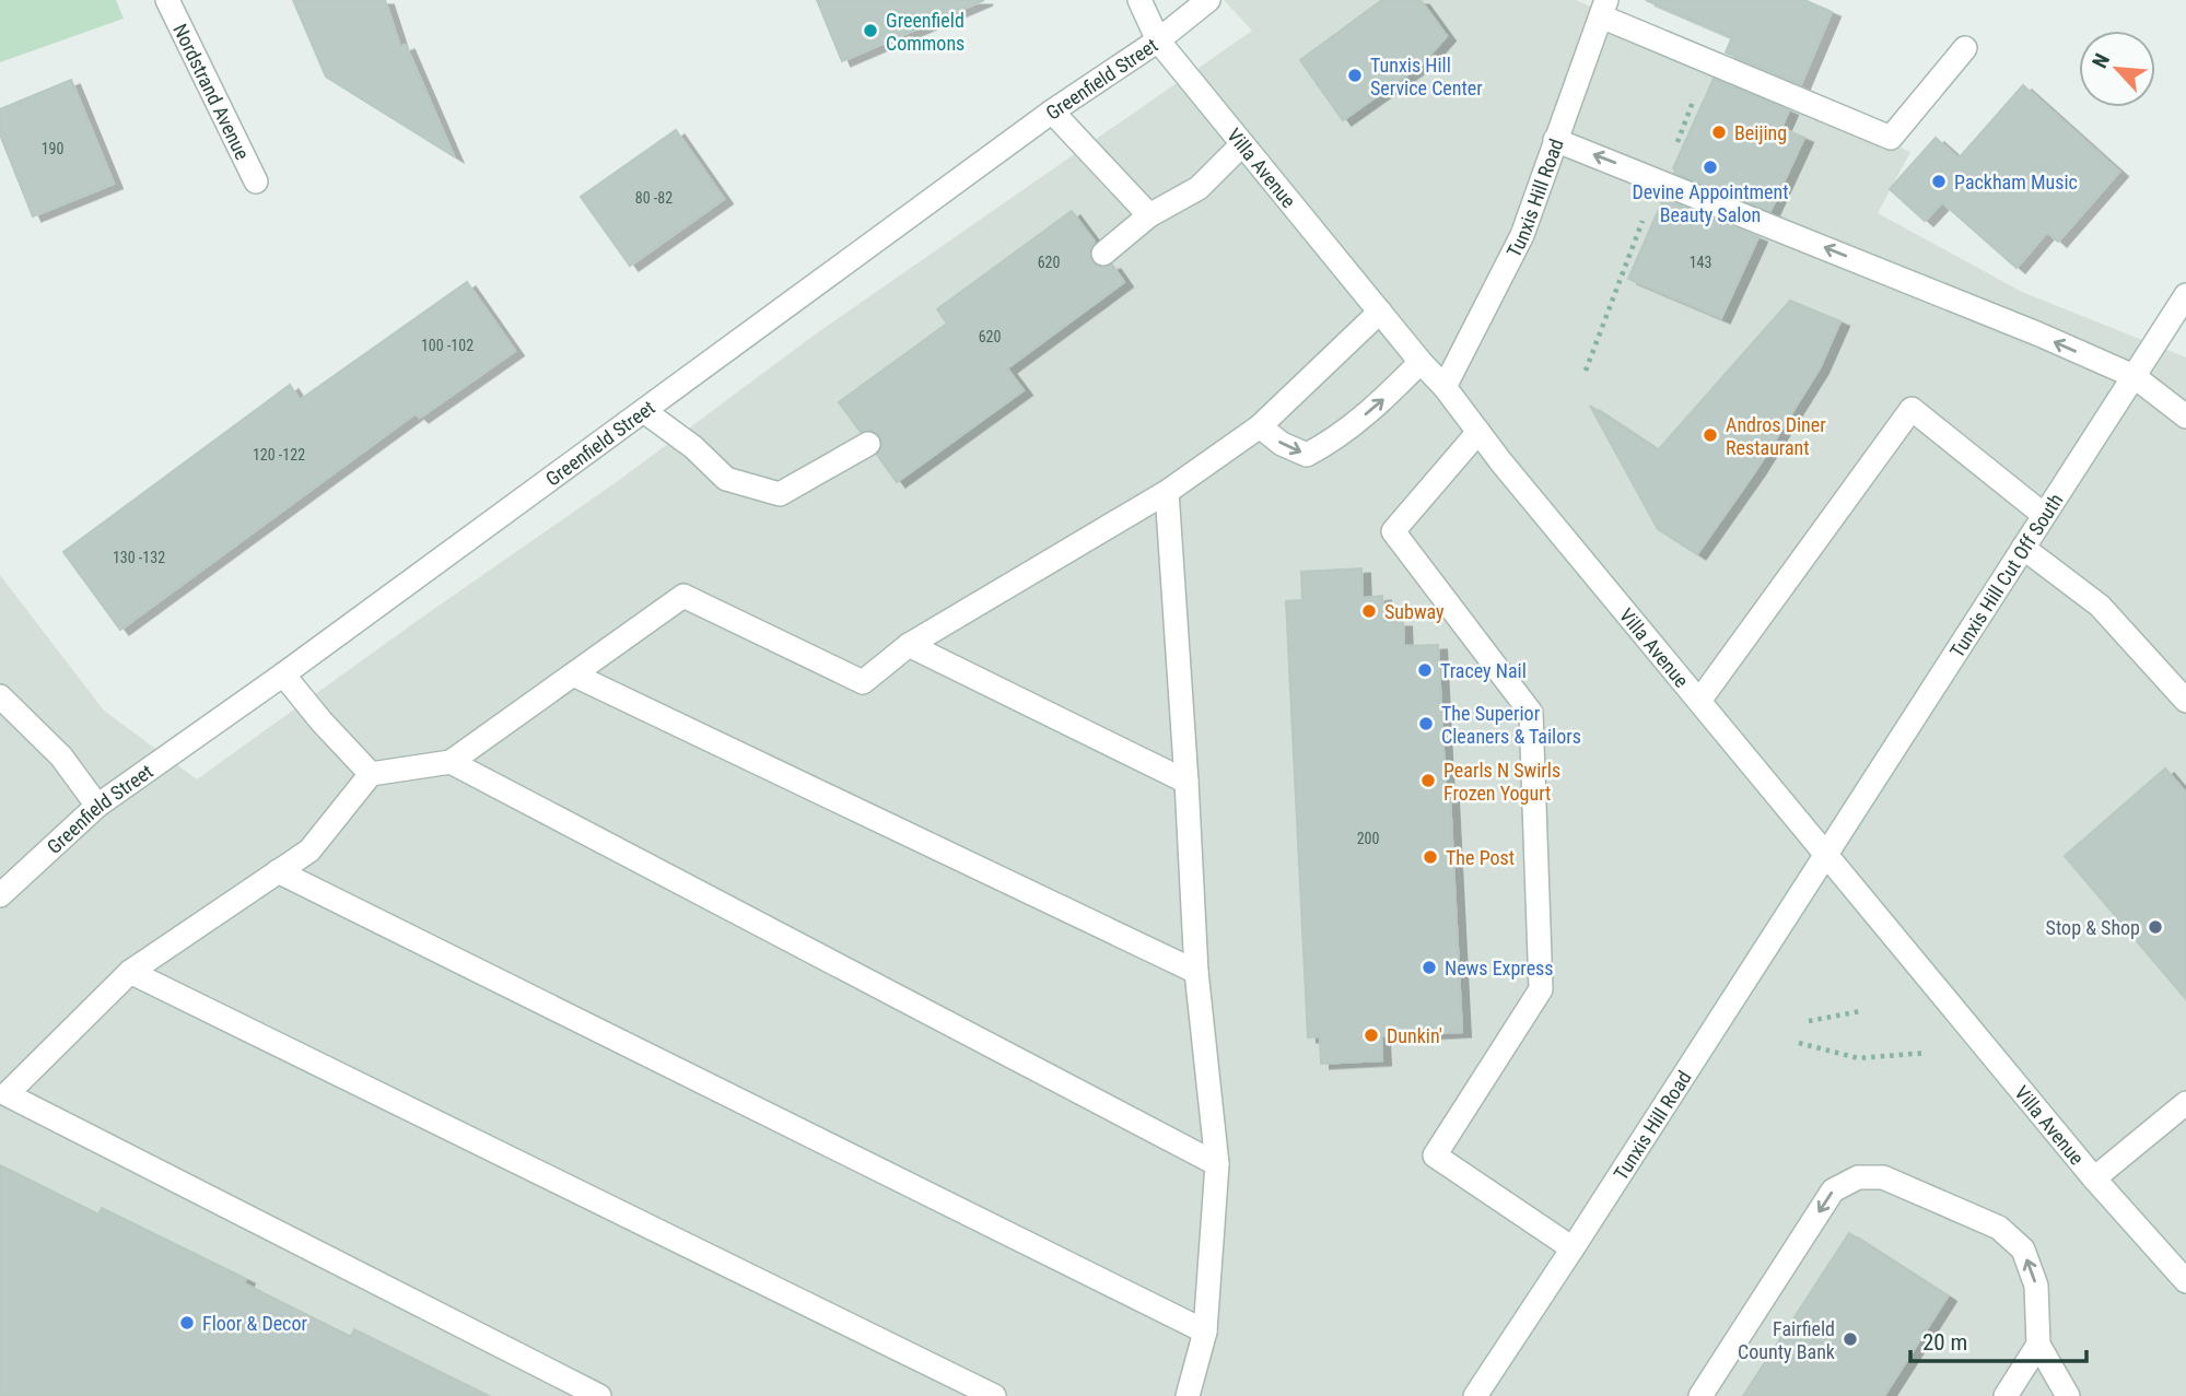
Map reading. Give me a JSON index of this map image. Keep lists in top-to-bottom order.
{
  "streets": {
    "main road": [
      "Greenfield Street",
      "Nordstrand Avenue",
      "Villa Avenue",
      "Tunxis Hill Road",
      "Tunxis Hill Cut Off South"
    ]
  },
  "crossings": [
    ["Greenfield Street", "Villa Avenue"],
    ["Villa Avenue", "Tunxis Hill Road"],
    ["Villa Avenue", "Tunxis Hill Cut Off South"],
    ["Tunxis Hill Road", "Tunxis Hill Cut Off South"]
  ],
  "places": [
    "Greenfield Commons",
    "Tunxis Hill Service Center",
    "Beijing",
    "Devine Appointment Beauty Salon",
    "Packham Music",
    "Andros Diner Restaurant",
    "Subway",
    "Tracey Nail",
    "The Superior Cleaners & Tailors",
    "Pearls N Swirls Frozen Yogurt",
    "The Post",
    "Stop & Shop",
    "News Express",
    "Dunkin'",
    "Floor & Decor",
    "Fairfield County Bank"
  ],
  "house_numbers": [
    "190",
    "80 -82",
    "620",
    "143",
    "620",
    "100 -102",
    "120 -122",
    "130 -132",
    "200"
  ],
  "scale_bar": "20 m",
  "north": "top left"
}
